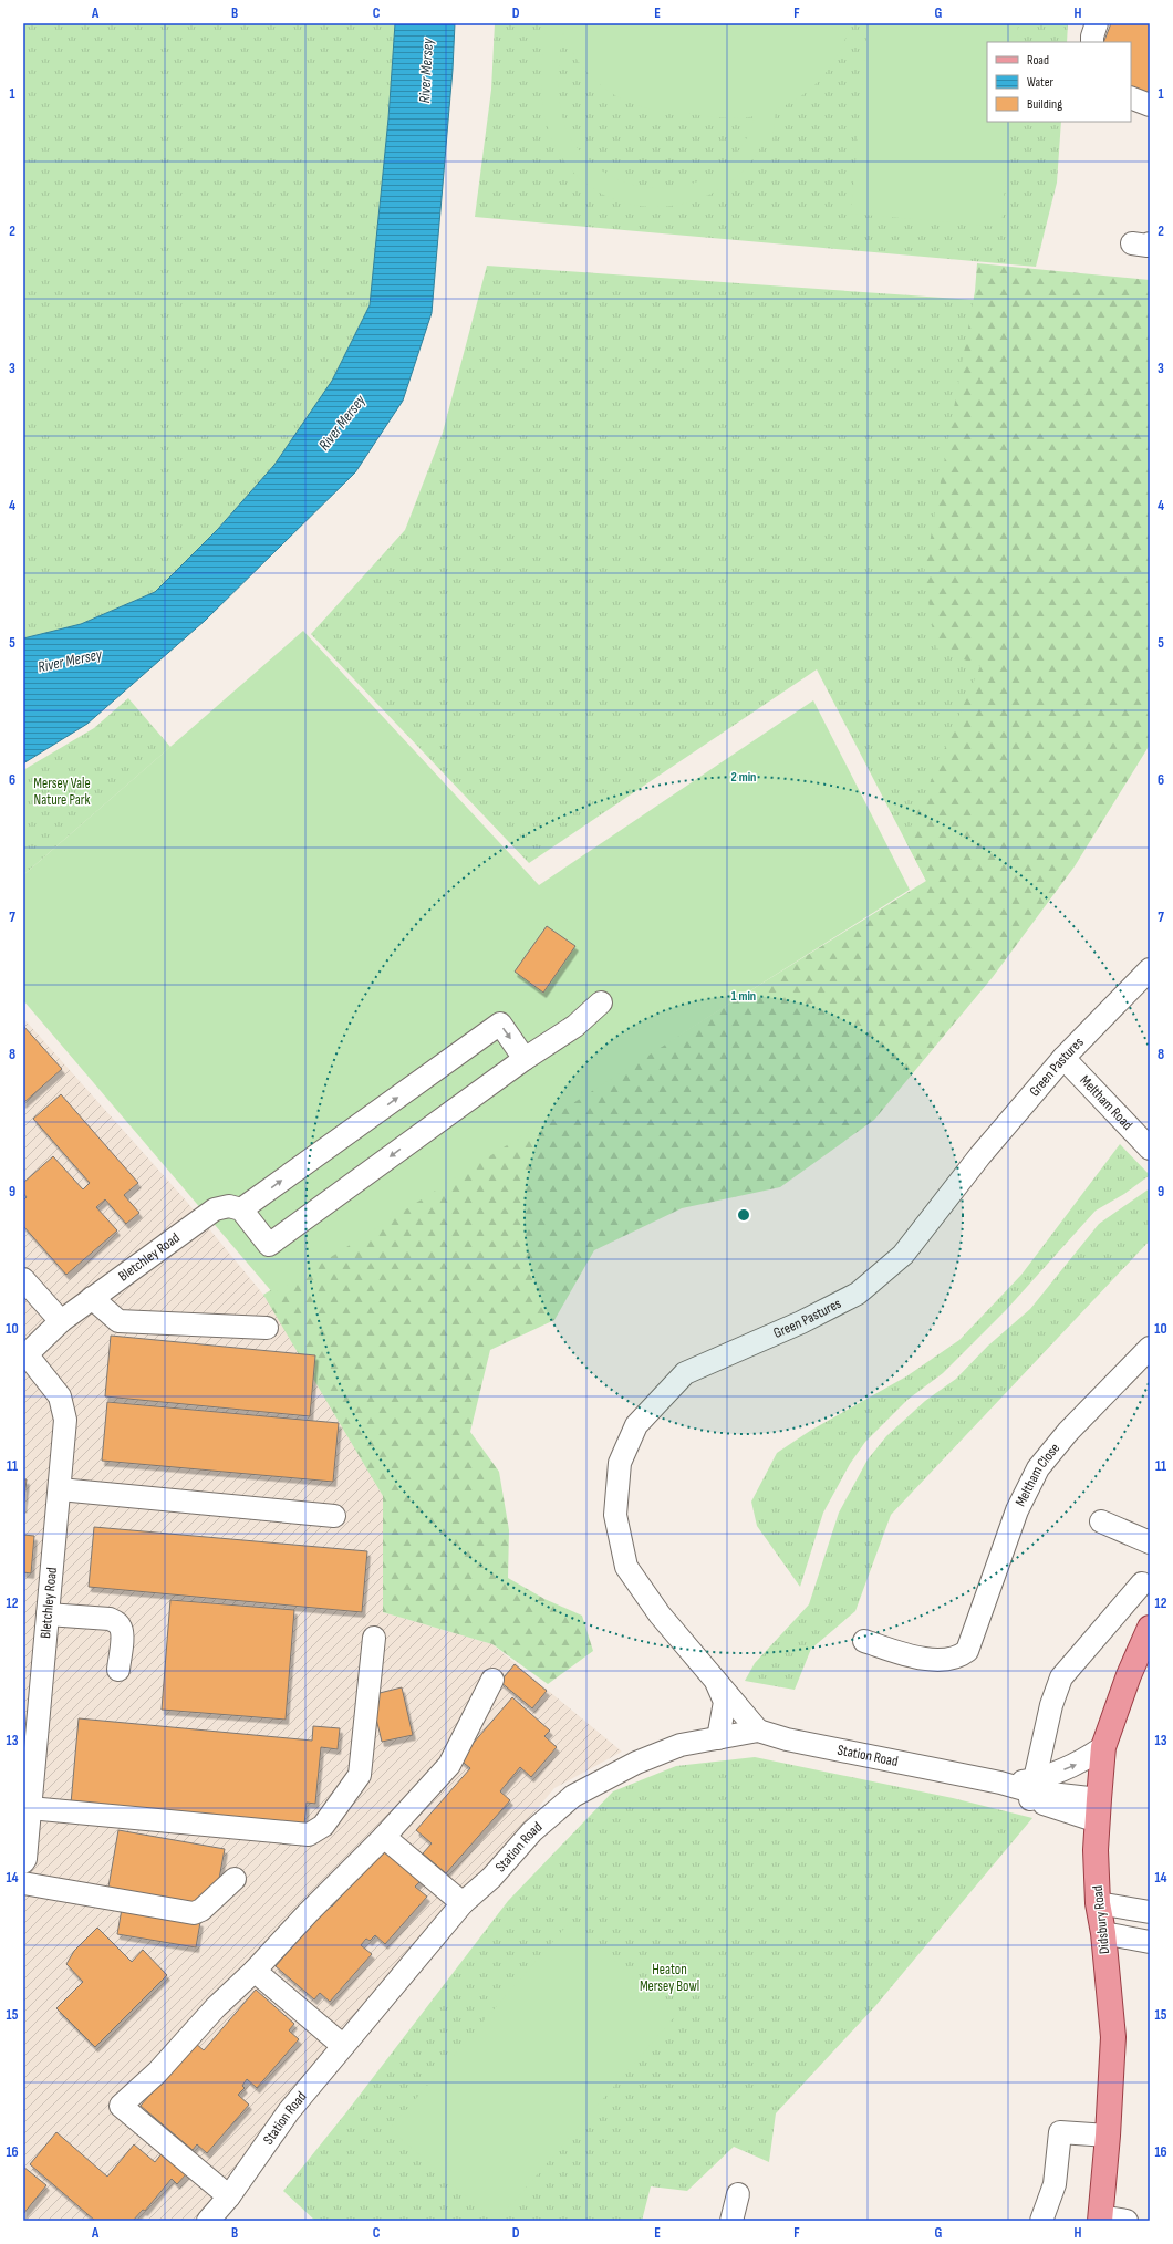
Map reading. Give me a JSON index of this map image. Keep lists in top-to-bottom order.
{
  "streets": {
    "main road": ["Didsbury Road"],
    "street": [
      "Green Pastures",
      "Meltham Road",
      "Bletchley Road",
      "Meltham Close",
      "Station Road"
    ]
  },
  "crossings": [
    ["Green Pastures", "Meltham Road"],
    ["Green Pastures", "Station Road"],
    ["Station Road", "Didsbury Road"]
  ],
  "water": ["River Mersey"],
  "parks": ["Mersey Vale Nature Park", "Heaton Mersey Bowl"],
  "legend": ["Road", "Water", "Building"],
  "grid": {
    "columns": [
      "A",
      "B",
      "C",
      "D",
      "E",
      "F",
      "G",
      "H"
    ],
    "rows": [
      "1",
      "2",
      "3",
      "4",
      "5",
      "6",
      "7",
      "8",
      "9",
      "10",
      "11",
      "12",
      "13",
      "14",
      "15",
      "16"
    ]
  },
  "rings": ["2 min", "1 min"]
}
